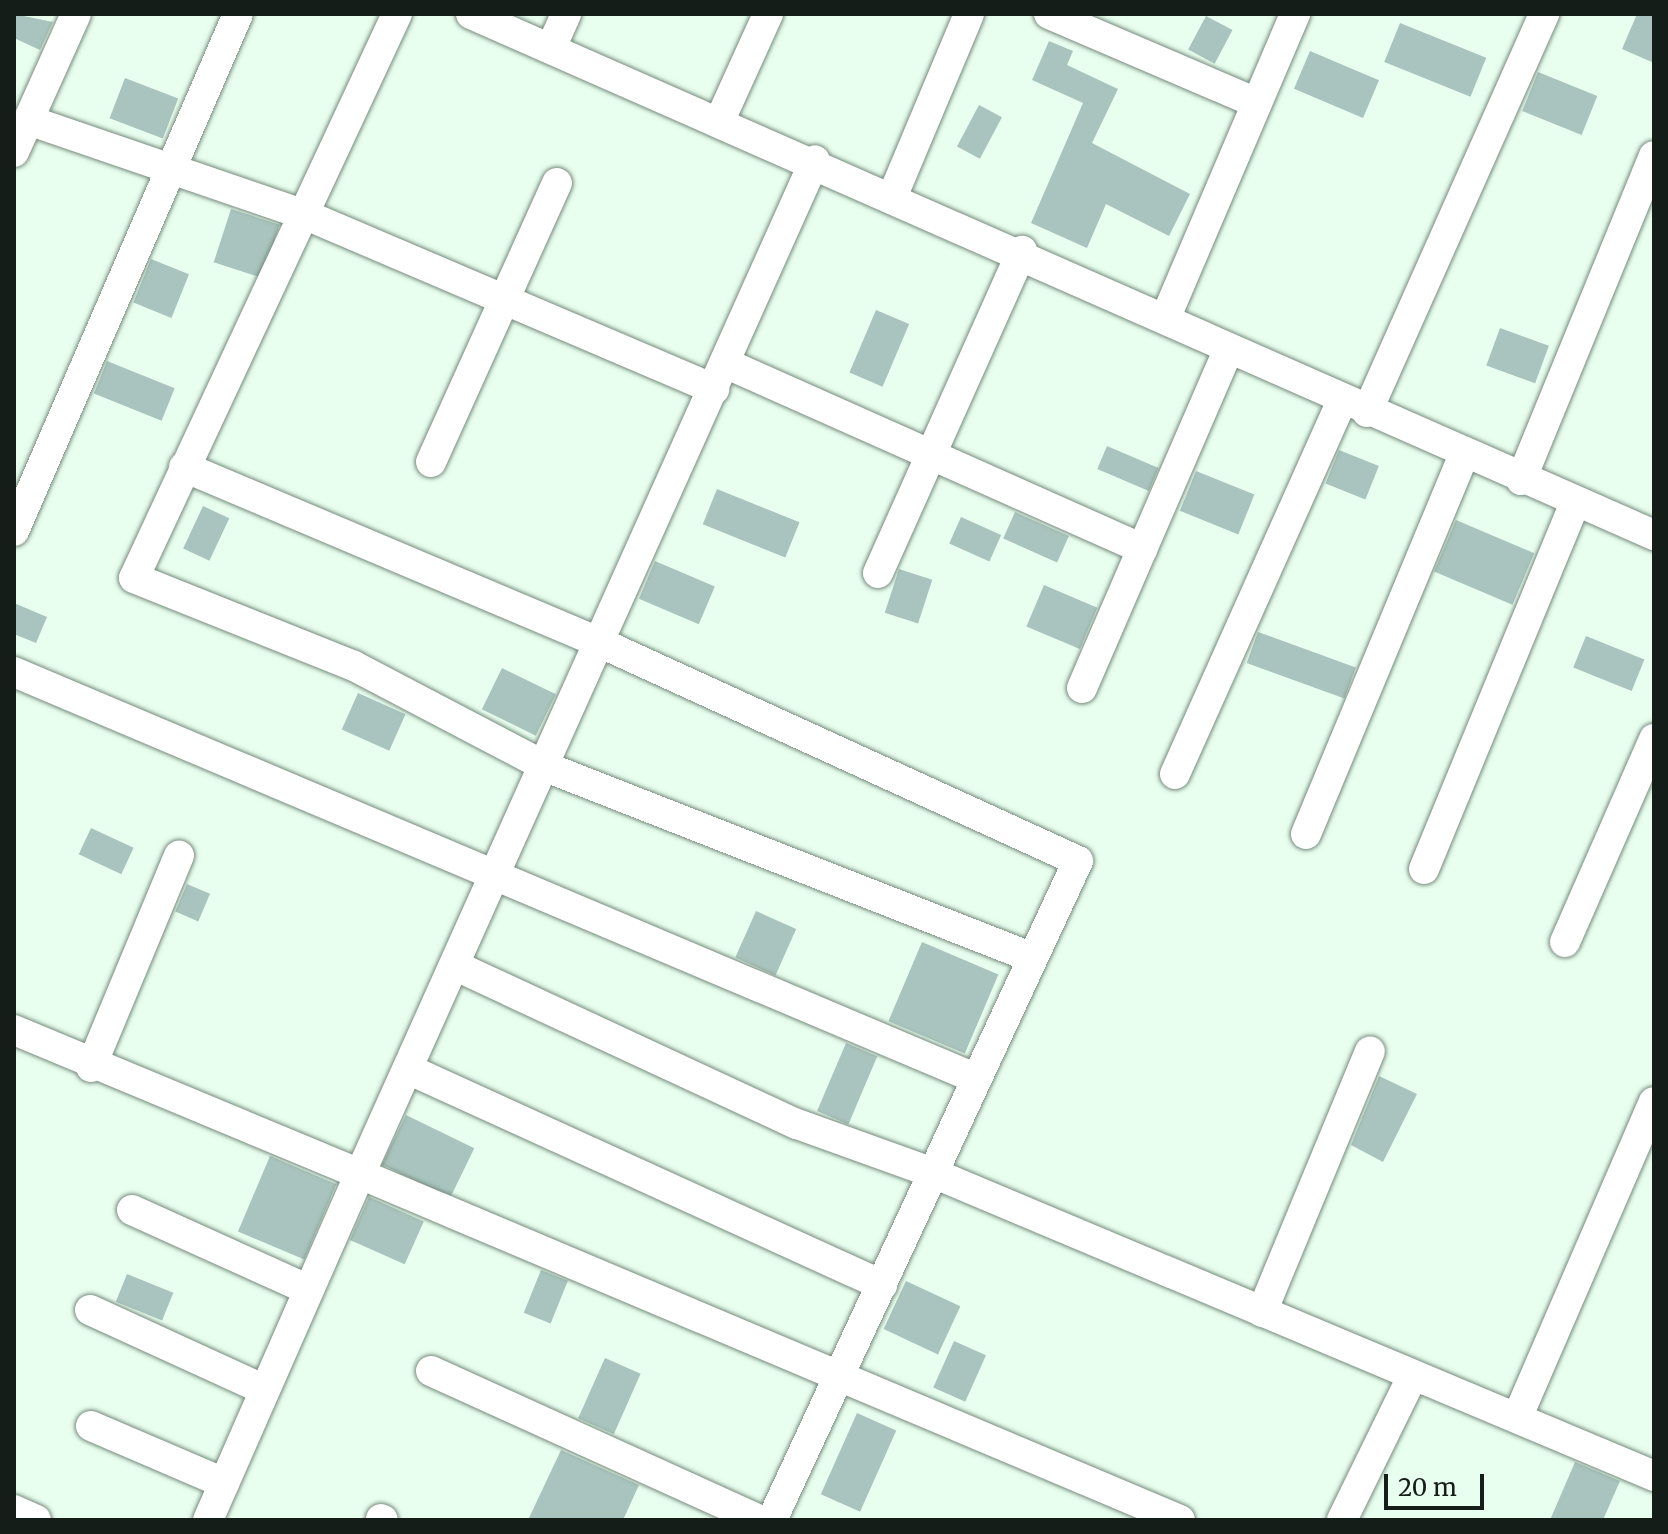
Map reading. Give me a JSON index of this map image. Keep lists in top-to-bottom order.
{
  "scale_bar": "20 m"
}
